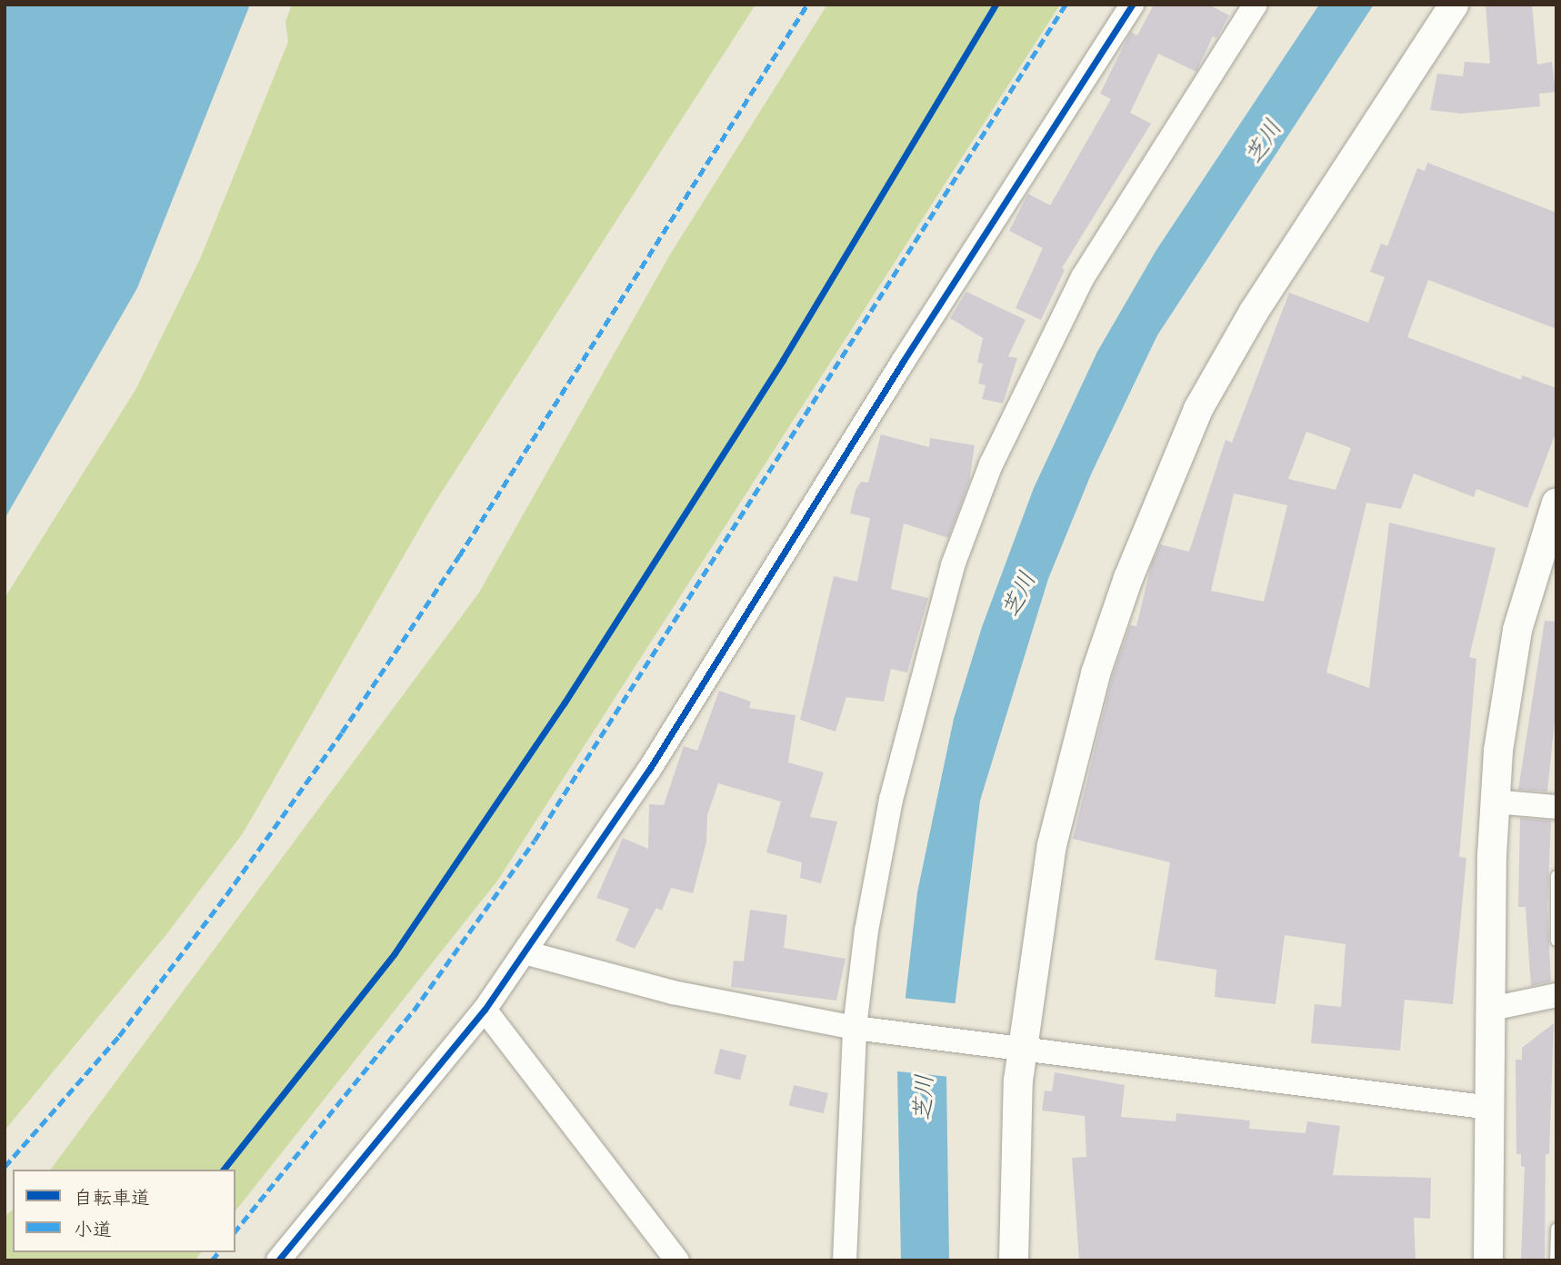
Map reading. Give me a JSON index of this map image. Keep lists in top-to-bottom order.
{
  "water": ["芝川"],
  "legend": ["自転車道", "小道"]
}
